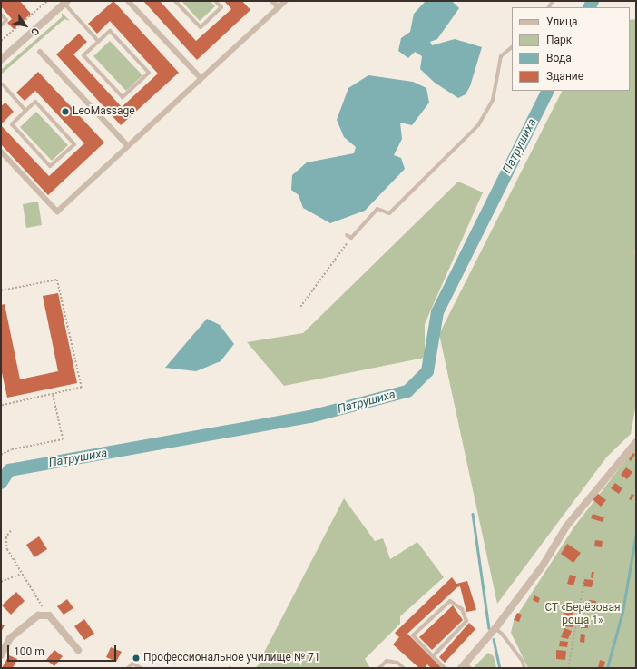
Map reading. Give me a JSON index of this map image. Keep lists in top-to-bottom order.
{
  "water": ["Патрушиха"],
  "parks": ["СТ «Берёзовая роща 1»"],
  "places": ["LeoMassage", "Профессиональное училище № 71"],
  "legend": [
    "Улица",
    "Парк",
    "Вода",
    "Здание"
  ],
  "scale_bar": "100 m",
  "north": "bottom right"
}
